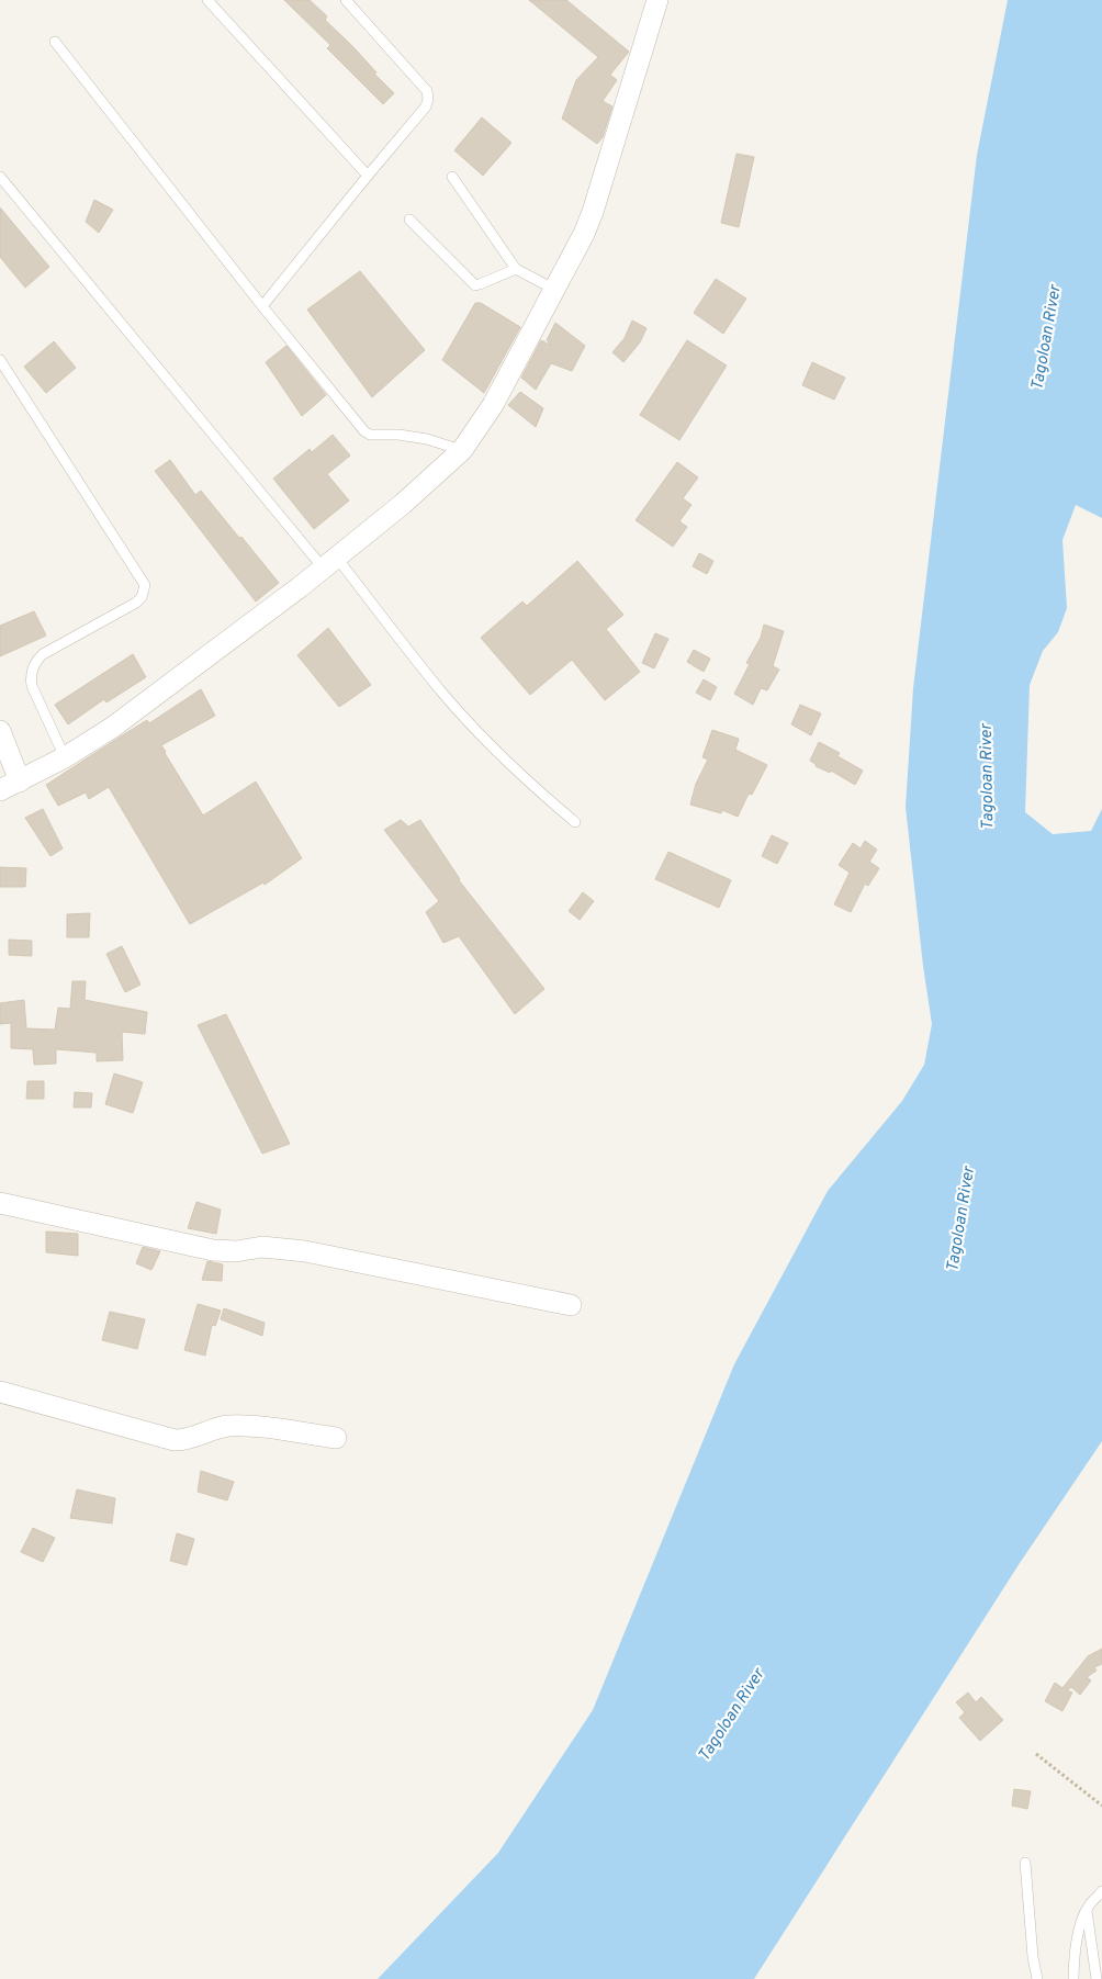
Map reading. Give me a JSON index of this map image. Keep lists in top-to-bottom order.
{
  "water": ["Tagoloan River"]
}
